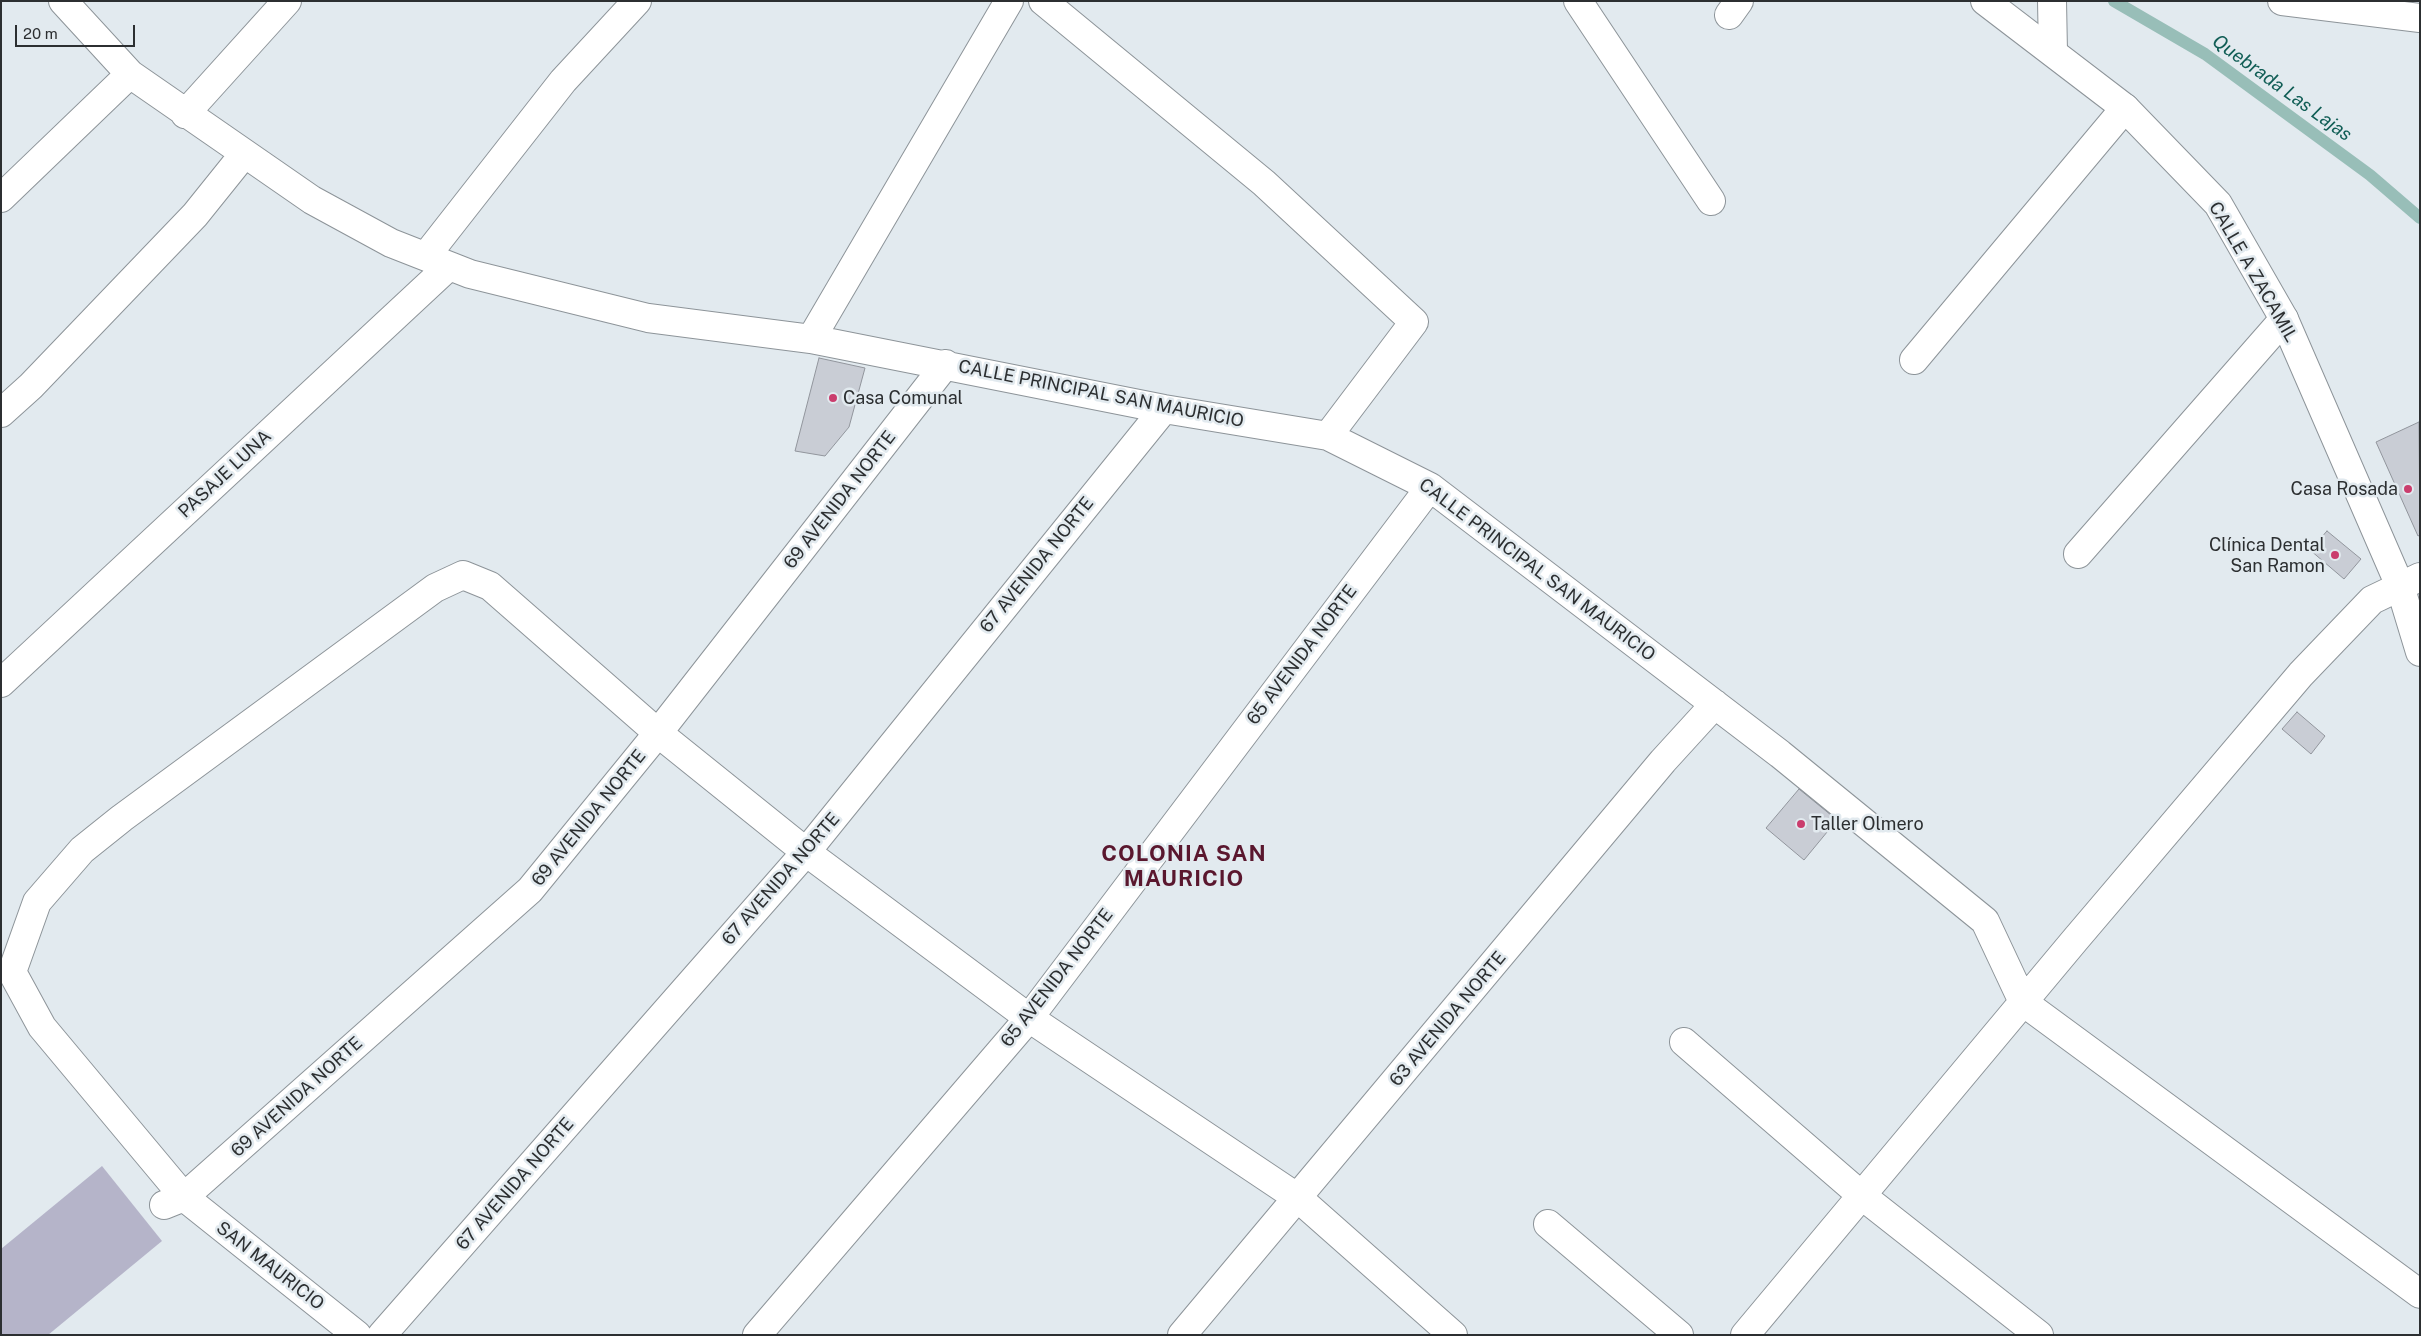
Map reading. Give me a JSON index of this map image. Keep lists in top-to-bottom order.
{
  "streets": {
    "street": [
      "CALLE A ZACAMIL",
      "CALLE PRINCIPAL SAN MAURICIO",
      "PASAJE LUNA",
      "69 AVENIDA NORTE",
      "67 AVENIDA NORTE",
      "65 AVENIDA NORTE",
      "63 AVENIDA NORTE",
      "SAN MAURICIO"
    ]
  },
  "crossings": [
    ["CALLE PRINCIPAL SAN MAURICIO", "PASAJE LUNA"],
    ["CALLE PRINCIPAL SAN MAURICIO", "69 AVENIDA NORTE"],
    ["CALLE PRINCIPAL SAN MAURICIO", "67 AVENIDA NORTE"],
    ["CALLE PRINCIPAL SAN MAURICIO", "65 AVENIDA NORTE"],
    ["CALLE PRINCIPAL SAN MAURICIO", "63 AVENIDA NORTE"],
    ["69 AVENIDA NORTE", "SAN MAURICIO"]
  ],
  "districts": ["COLONIA SAN MAURICIO"],
  "water": ["Quebrada Las Lajas"],
  "places": [
    "Casa Comunal",
    "Casa Rosada",
    "Clínica Dental San Ramon",
    "Taller Olmero"
  ],
  "scale_bar": "20 m"
}
